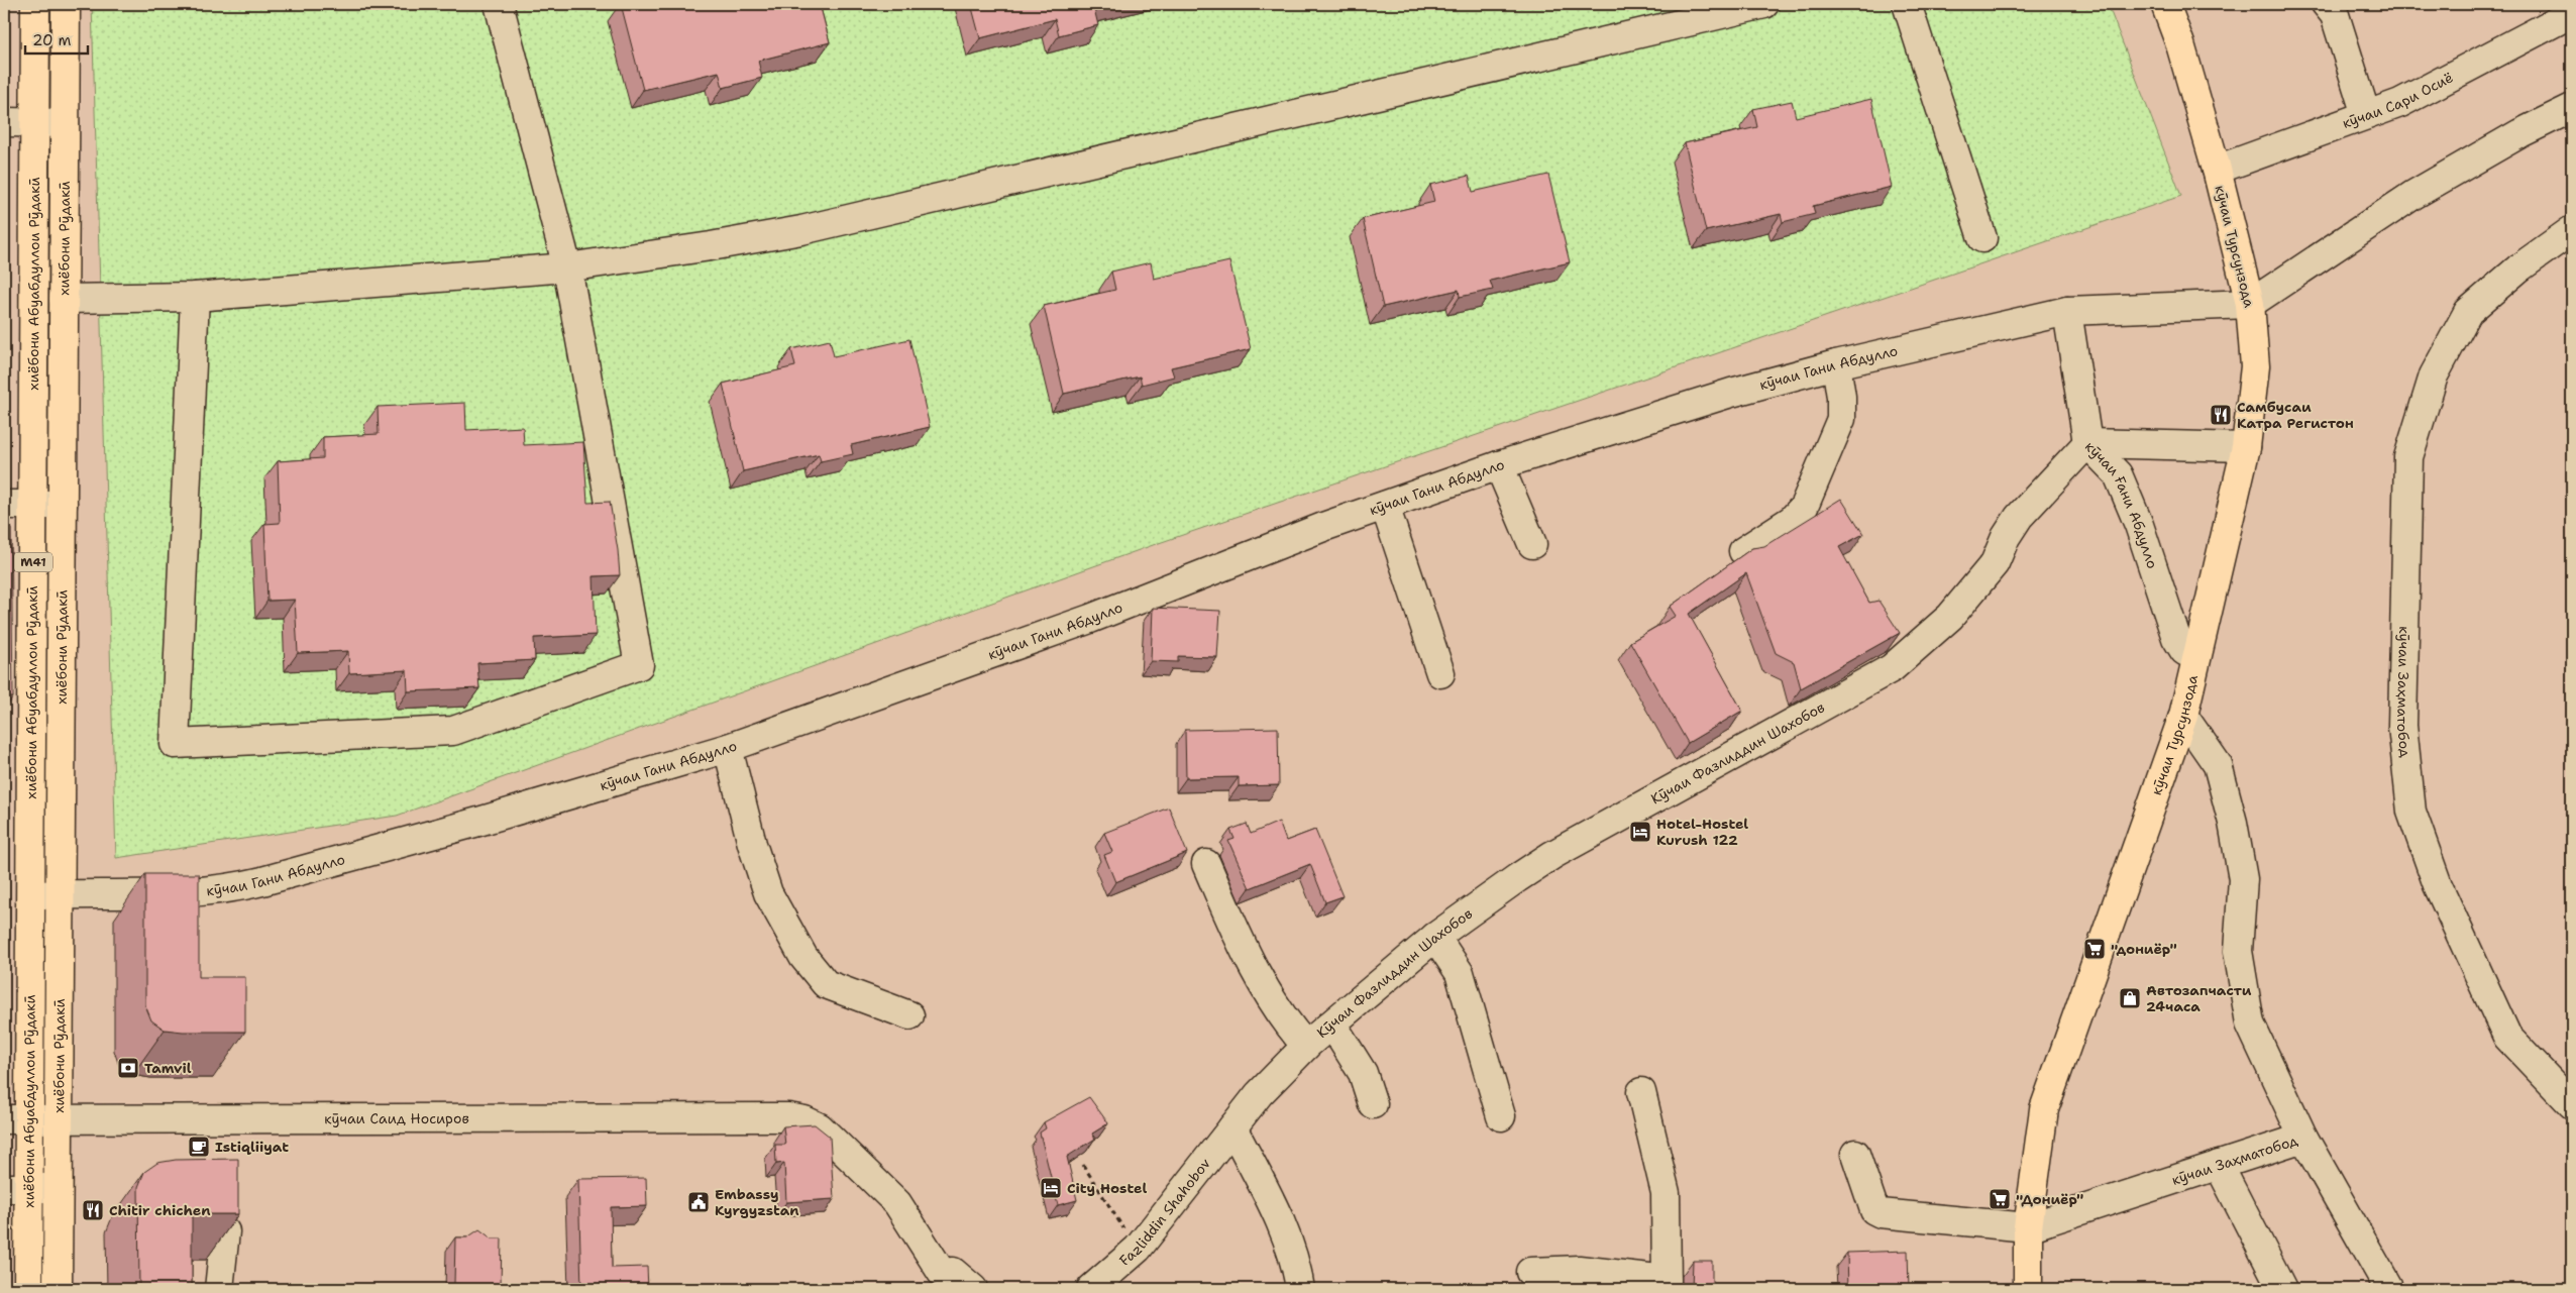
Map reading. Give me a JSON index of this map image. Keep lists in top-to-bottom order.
{
  "streets": {
    "main road": [
      "хиёбони Рӯдакӣ",
      "кӯчаи Турсунзода",
      "хиёбони Абуабдуллои Рӯдакӣ",
      "M41"
    ],
    "street": [
      "кӯчаи Сари Осиё",
      "кӯчаи Гани Абдулло",
      "кӯчаи Ғани Абдулло",
      "кӯчаи Заҳматобод",
      "Кӯчаи Фазлиддин Шахобов",
      "кӯчаи Саид Носиров",
      "Fazliddin Shahobov"
    ]
  },
  "crossings": [
    ["кӯчаи Сари Осиё", "кӯчаи Турсунзода"],
    ["хиёбони Рӯдакӣ", "кӯчаи Гани Абдулло"],
    ["хиёбони Рӯдакӣ", "кӯчаи Саид Носиров"],
    ["кӯчаи Турсунзода", "кӯчаи Гани Абдулло"],
    ["кӯчаи Турсунзода", "кӯчаи Ғани Абдулло"],
    ["кӯчаи Турсунзода", "кӯчаи Заҳматобод"],
    ["хиёбони Абуабдуллои Рӯдакӣ", "кӯчаи Гани Абдулло"],
    ["хиёбони Абуабдуллои Рӯдакӣ", "кӯчаи Саид Носиров"],
    ["кӯчаи Гани Абдулло", "кӯчаи Ғани Абдулло"],
    ["кӯчаи Ғани Абдулло", "Кӯчаи Фазлиддин Шахобов"],
    ["Кӯчаи Фазлиддин Шахобов", "Fazliddin Shahobov"]
  ],
  "places": {
    "restaurant": ["Самбусаи Катра Регистон", "Chitir chichen"],
    "hotel": ["Hotel-Hostel Kurush 122", "City Hostel"],
    "supermarket": ["\"дониёр\"", "\"Дониёр\""],
    "shop": ["Автозапчасти 24часа"],
    "bank": ["Tamvil"],
    "cafe": ["Istiqliiyat"],
    "public building": ["Embassy Kyrgyzstan"]
  },
  "scale_bar": "20 m"
}
